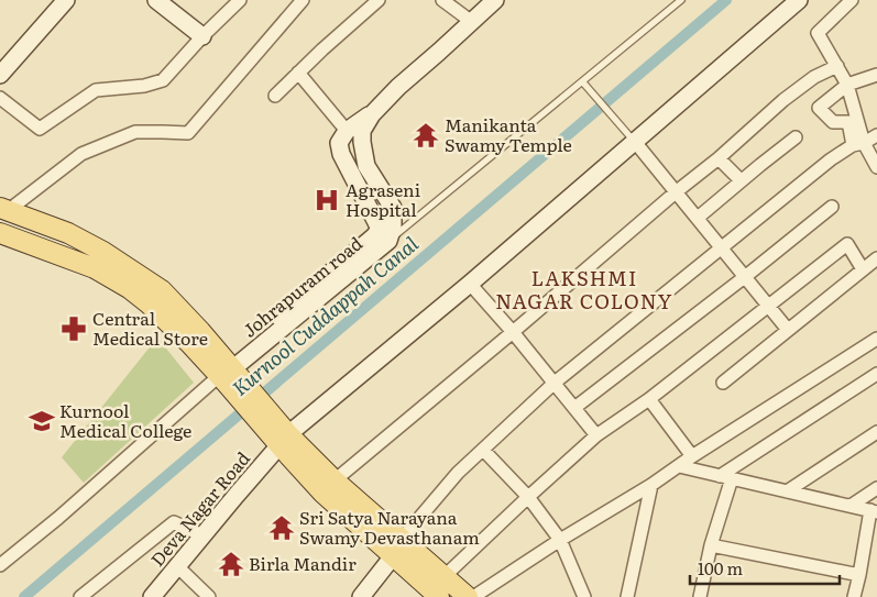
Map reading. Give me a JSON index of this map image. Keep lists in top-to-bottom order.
{
  "streets": {
    "street": ["Johrapuram road", "Deva Nagar Road"]
  },
  "districts": ["LAKSHMI NAGAR COLONY"],
  "water": ["Kurnool Cuddappah Canal"],
  "places": {
    "temple": ["Manikanta Swamy Temple", "Sri Satya Narayana Swamy Devasthanam", "Birla Mandir"],
    "hospital": ["Agraseni Hospital"],
    "pharmacy": ["Central Medical Store"],
    "school or university": ["Kurnool Medical College"]
  },
  "scale_bar": "100 m"
}
